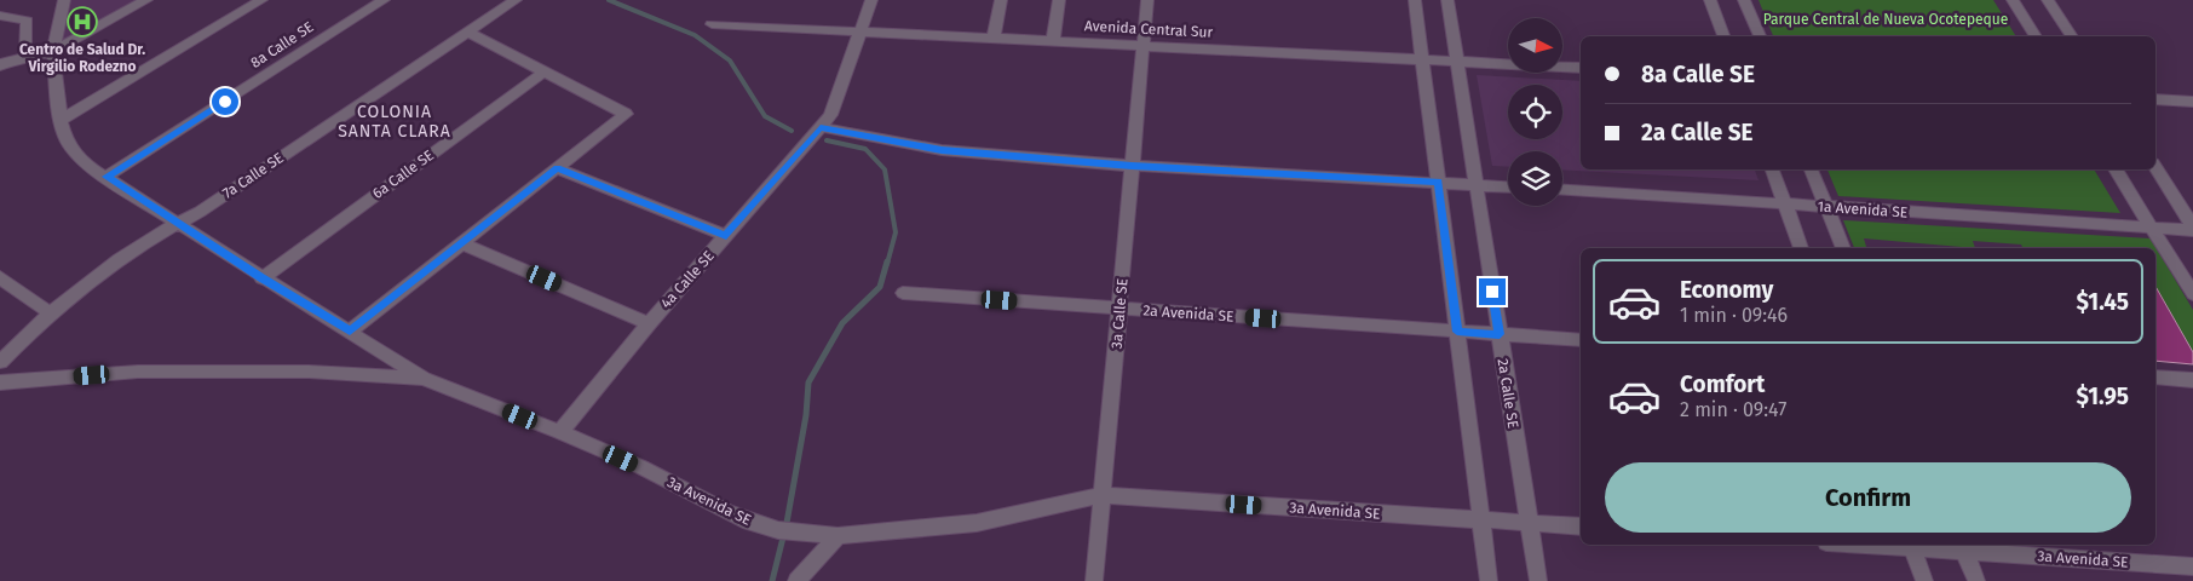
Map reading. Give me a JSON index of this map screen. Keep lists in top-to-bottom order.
{
  "streets": {
    "street": [
      "Avenida Central Sur",
      "8a Calle SE",
      "6a Calle SE",
      "7a Calle SE",
      "1a Avenida SE",
      "4a Calle SE",
      "3a Calle SE",
      "2a Avenida SE",
      "2a Calle SE",
      "3a Avenida SE"
    ]
  },
  "crossings": [
    ["Avenida Central Sur", "4a Calle SE"],
    ["Avenida Central Sur", "3a Calle SE"],
    ["Avenida Central Sur", "2a Calle SE"],
    ["8a Calle SE", "3a Avenida SE"],
    ["6a Calle SE", "3a Avenida SE"],
    ["7a Calle SE", "3a Avenida SE"],
    ["4a Calle SE", "3a Avenida SE"],
    ["3a Calle SE", "2a Avenida SE"],
    ["3a Calle SE", "3a Avenida SE"],
    ["2a Avenida SE", "2a Calle SE"],
    ["2a Calle SE", "3a Avenida SE"]
  ],
  "districts": ["COLONIA SANTA CLARA"],
  "parks": ["Parque Central de Nueva Ocotepeque"],
  "places": {
    "hospital": ["Centro de Salud Dr. Virgilio Rodezno"]
  },
  "north": "right",
  "page": {
    "banner": ["8a Calle SE", "2a Calle SE"],
    "list": [
      {
        "name": "Economy",
        "note": "1 min · 09:46",
        "value": "$1.45"
      },
      {
        "name": "Comfort",
        "note": "2 min · 09:47",
        "value": "$1.95"
      }
    ],
    "buttons": "Confirm"
  }
}
